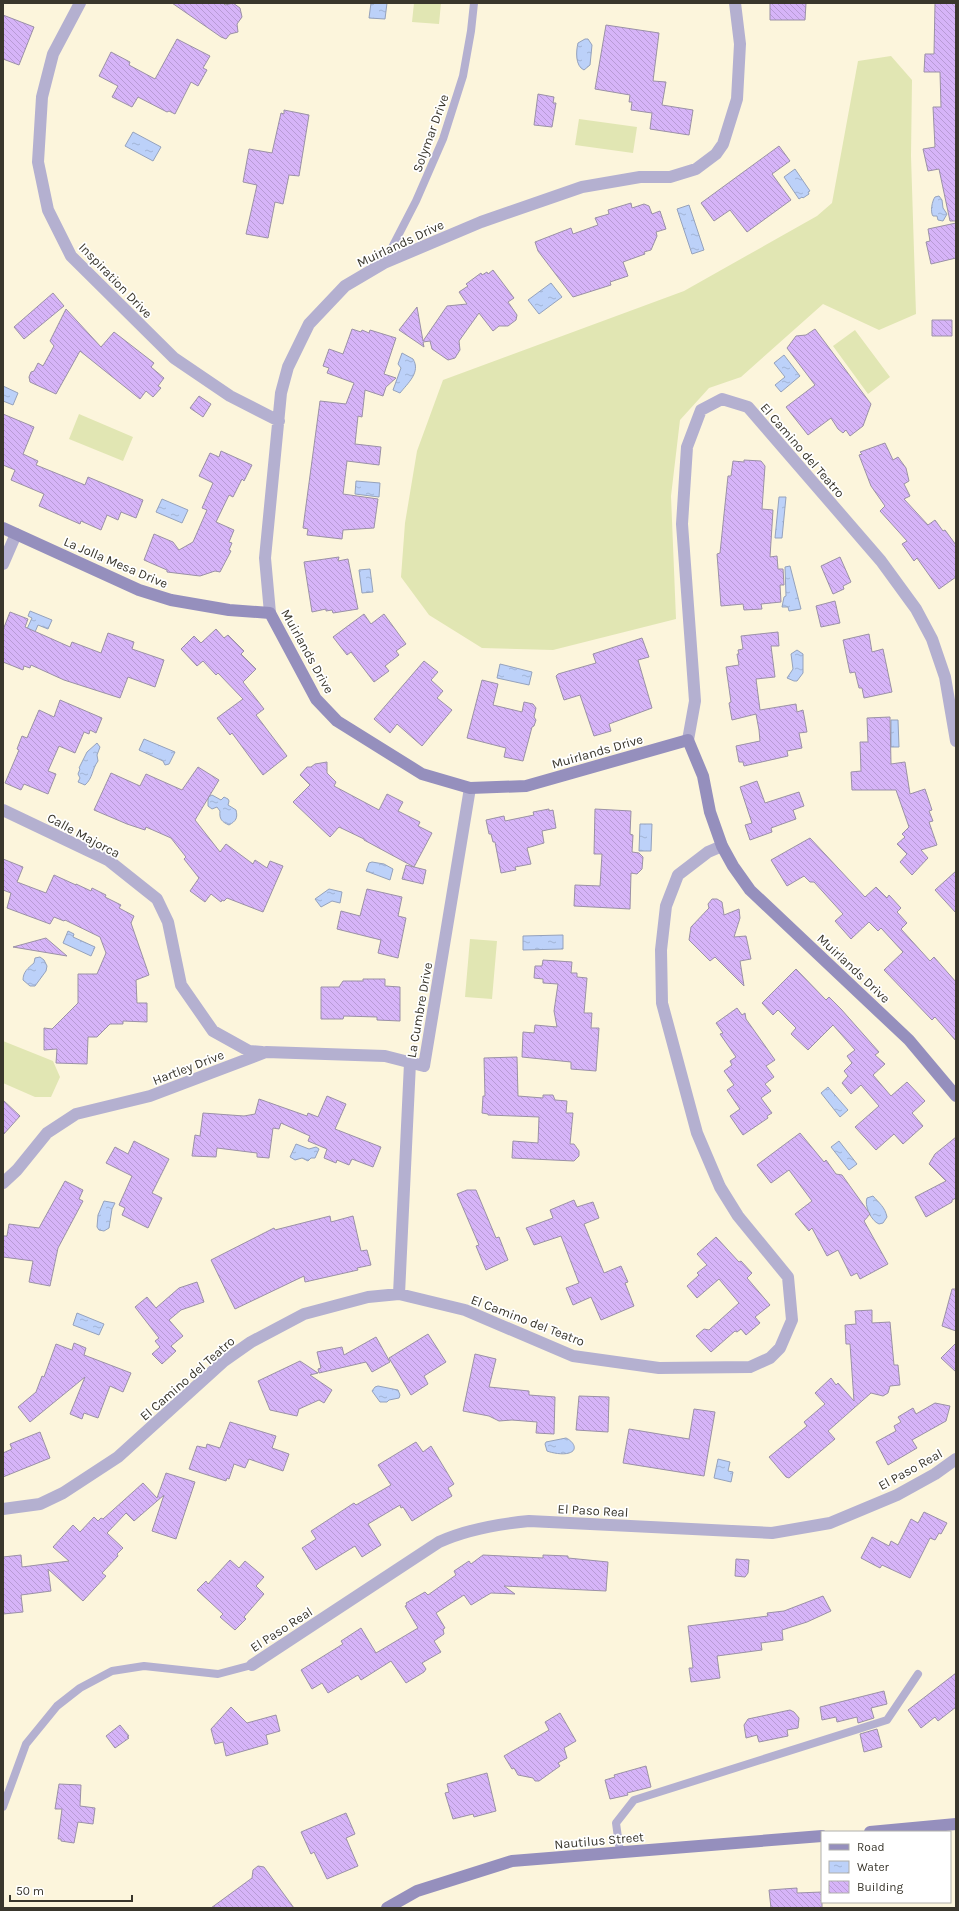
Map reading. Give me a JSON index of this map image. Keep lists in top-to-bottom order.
{
  "streets": {
    "street": [
      "Muirlands Drive",
      "Inspiration Drive",
      "El Camino del Teatro",
      "La Jolla Mesa Drive",
      "Calle Majorca",
      "La Cumbre Drive",
      "Hartley Drive",
      "El Paso Real",
      "Nautilus Street"
    ],
    "lane": ["Solymar Drive"]
  },
  "crossings": [
    ["Solymar Drive", "Muirlands Drive"],
    ["Muirlands Drive", "Inspiration Drive"],
    ["Muirlands Drive", "El Camino del Teatro"],
    ["Muirlands Drive", "La Jolla Mesa Drive"],
    ["Muirlands Drive", "La Cumbre Drive"],
    ["El Camino del Teatro", "La Cumbre Drive"],
    ["Calle Majorca", "Hartley Drive"],
    ["La Cumbre Drive", "Hartley Drive"]
  ],
  "legend": ["Road", "Water", "Building"],
  "scale_bar": "50 m"
}
